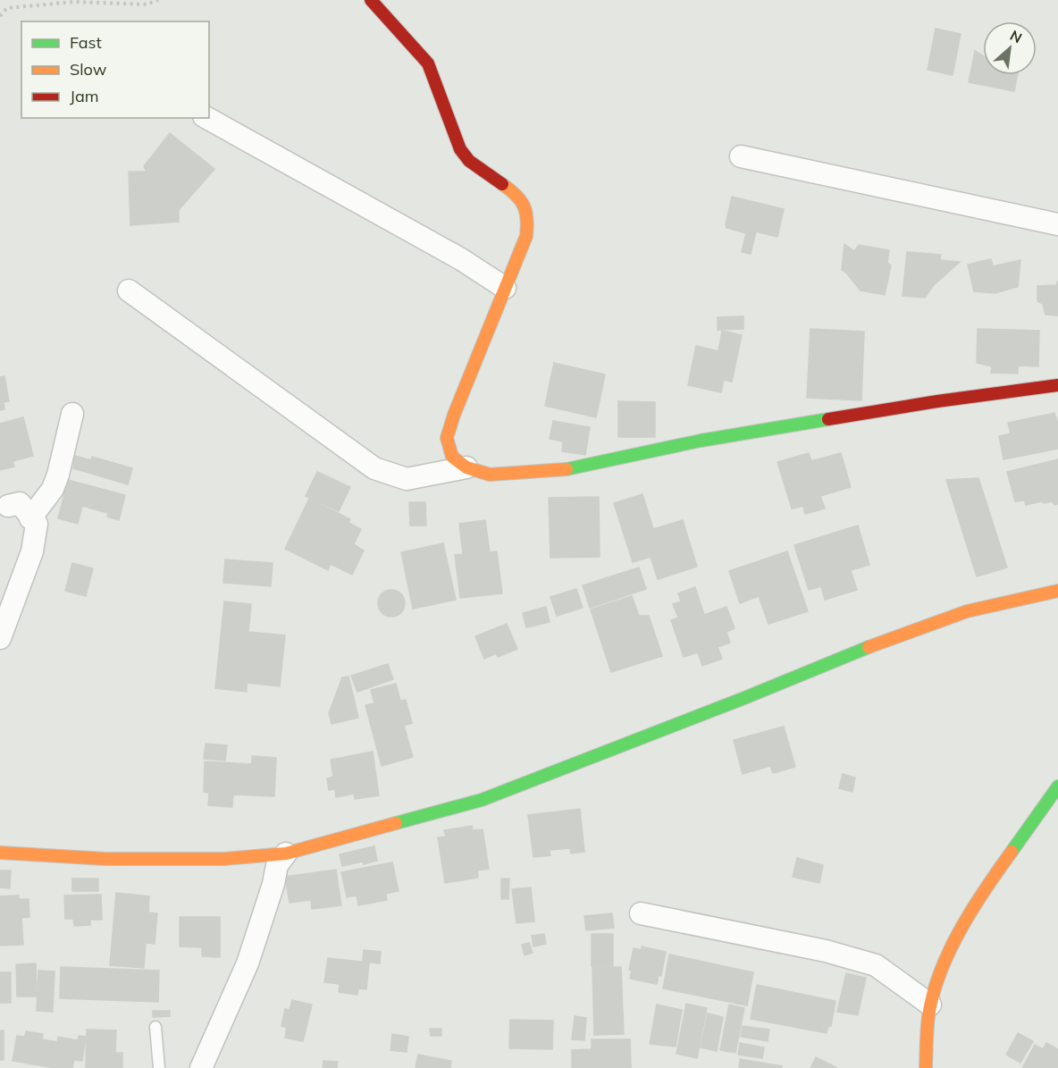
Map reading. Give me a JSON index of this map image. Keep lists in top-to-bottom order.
{
  "legend": ["Fast", "Slow", "Jam"],
  "north": "top right"
}
